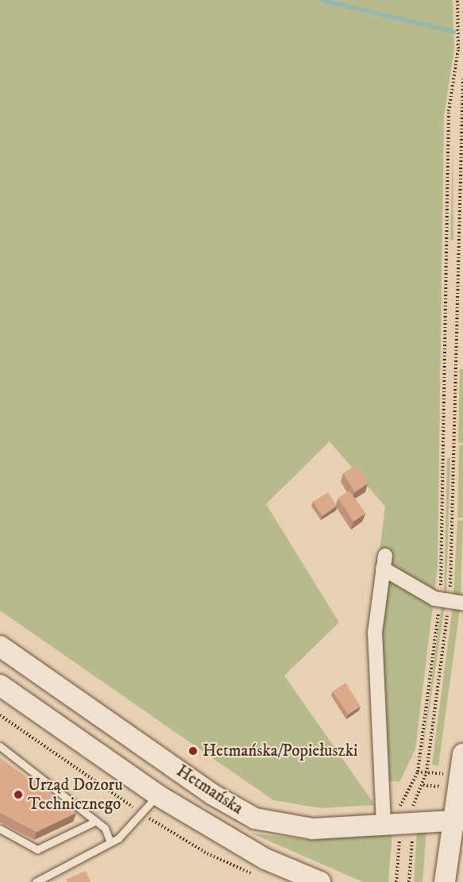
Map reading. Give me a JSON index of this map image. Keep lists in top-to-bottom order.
{
  "streets": {
    "main road": ["Hetmańska"]
  },
  "places": ["Hetmańska/Popiełuszki", "Urząd Dozoru Technicznego"]
}
